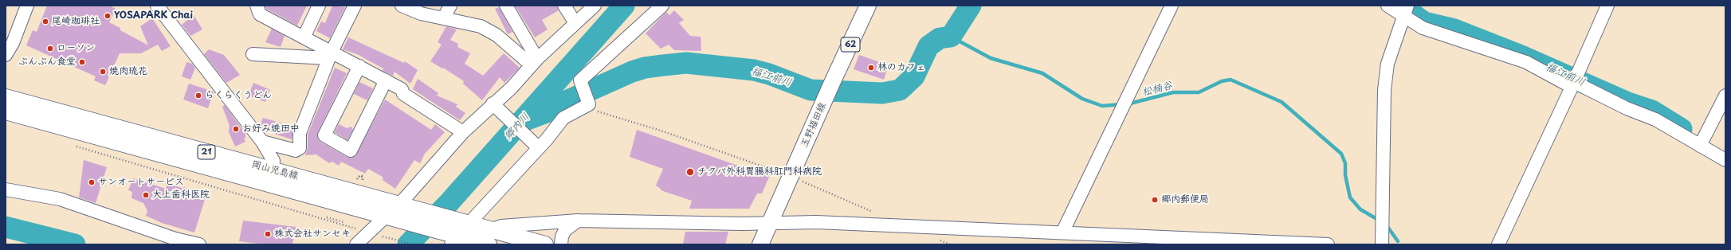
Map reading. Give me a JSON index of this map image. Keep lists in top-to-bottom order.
{
  "streets": {
    "main road": [
      "62",
      "玉野福田線",
      "21",
      "岡山児島線"
    ]
  },
  "water": ["福江前川", "松楠谷", "郷内川"],
  "places": [
    "YOSAPARK Chai",
    "尾崎珈琲社",
    "ローソン",
    "ぶんぶん食堂",
    "林のカフェ",
    "焼肉琉花",
    "らくらくうどん",
    "お好み焼田中",
    "チクバ外科胃腸科肛門科病院",
    "サンオートサービス",
    "大上歯科医院",
    "郷内郵便局",
    "株式会社サンセキ"
  ]
}
